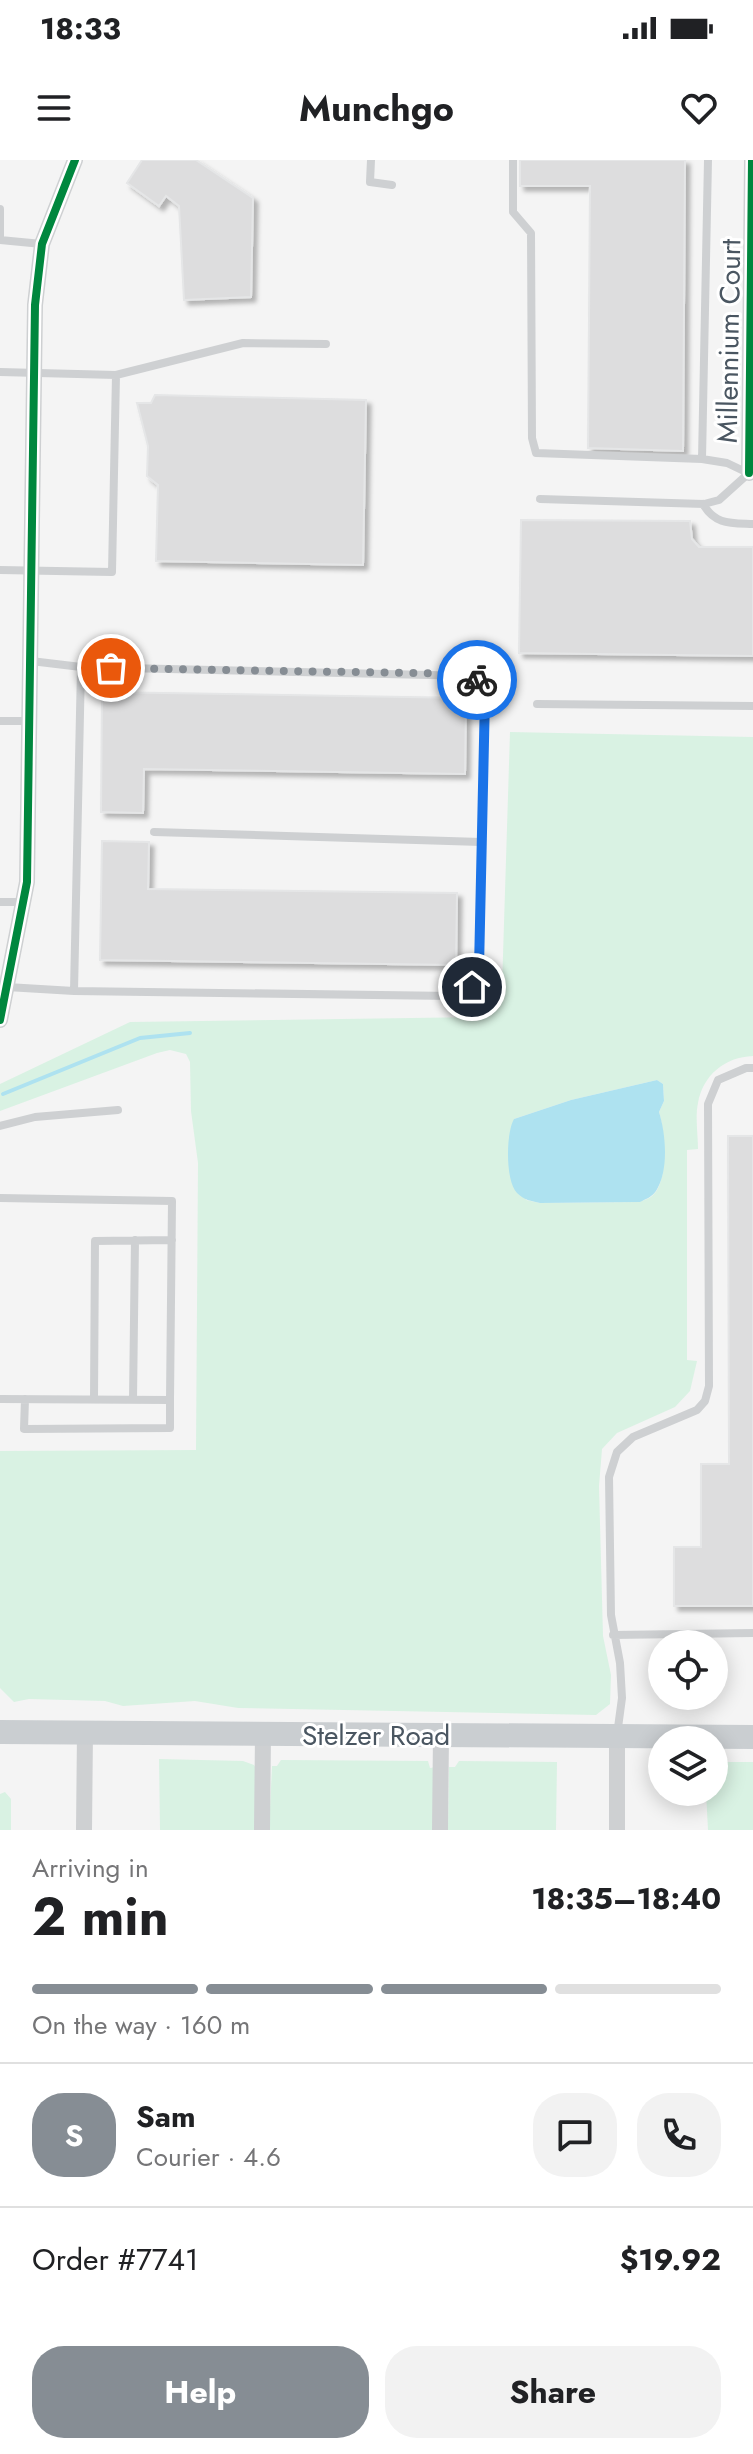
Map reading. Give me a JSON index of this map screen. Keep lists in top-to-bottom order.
{
  "streets": {
    "main road": ["Stelzer Road"],
    "street": ["Millennium Court"]
  },
  "page": {
    "status": "18:33",
    "header": "Munchgo",
    "heading": ["2 min", "Arriving in", "18:35–18:40"],
    "panel": [
      "Sam",
      "Courier · 4.6",
      "Order #7741",
      "$19.92"
    ],
    "bar": "On the way · 160 m",
    "round": "S",
    "buttons": ["Help", "Share"]
  }
}
